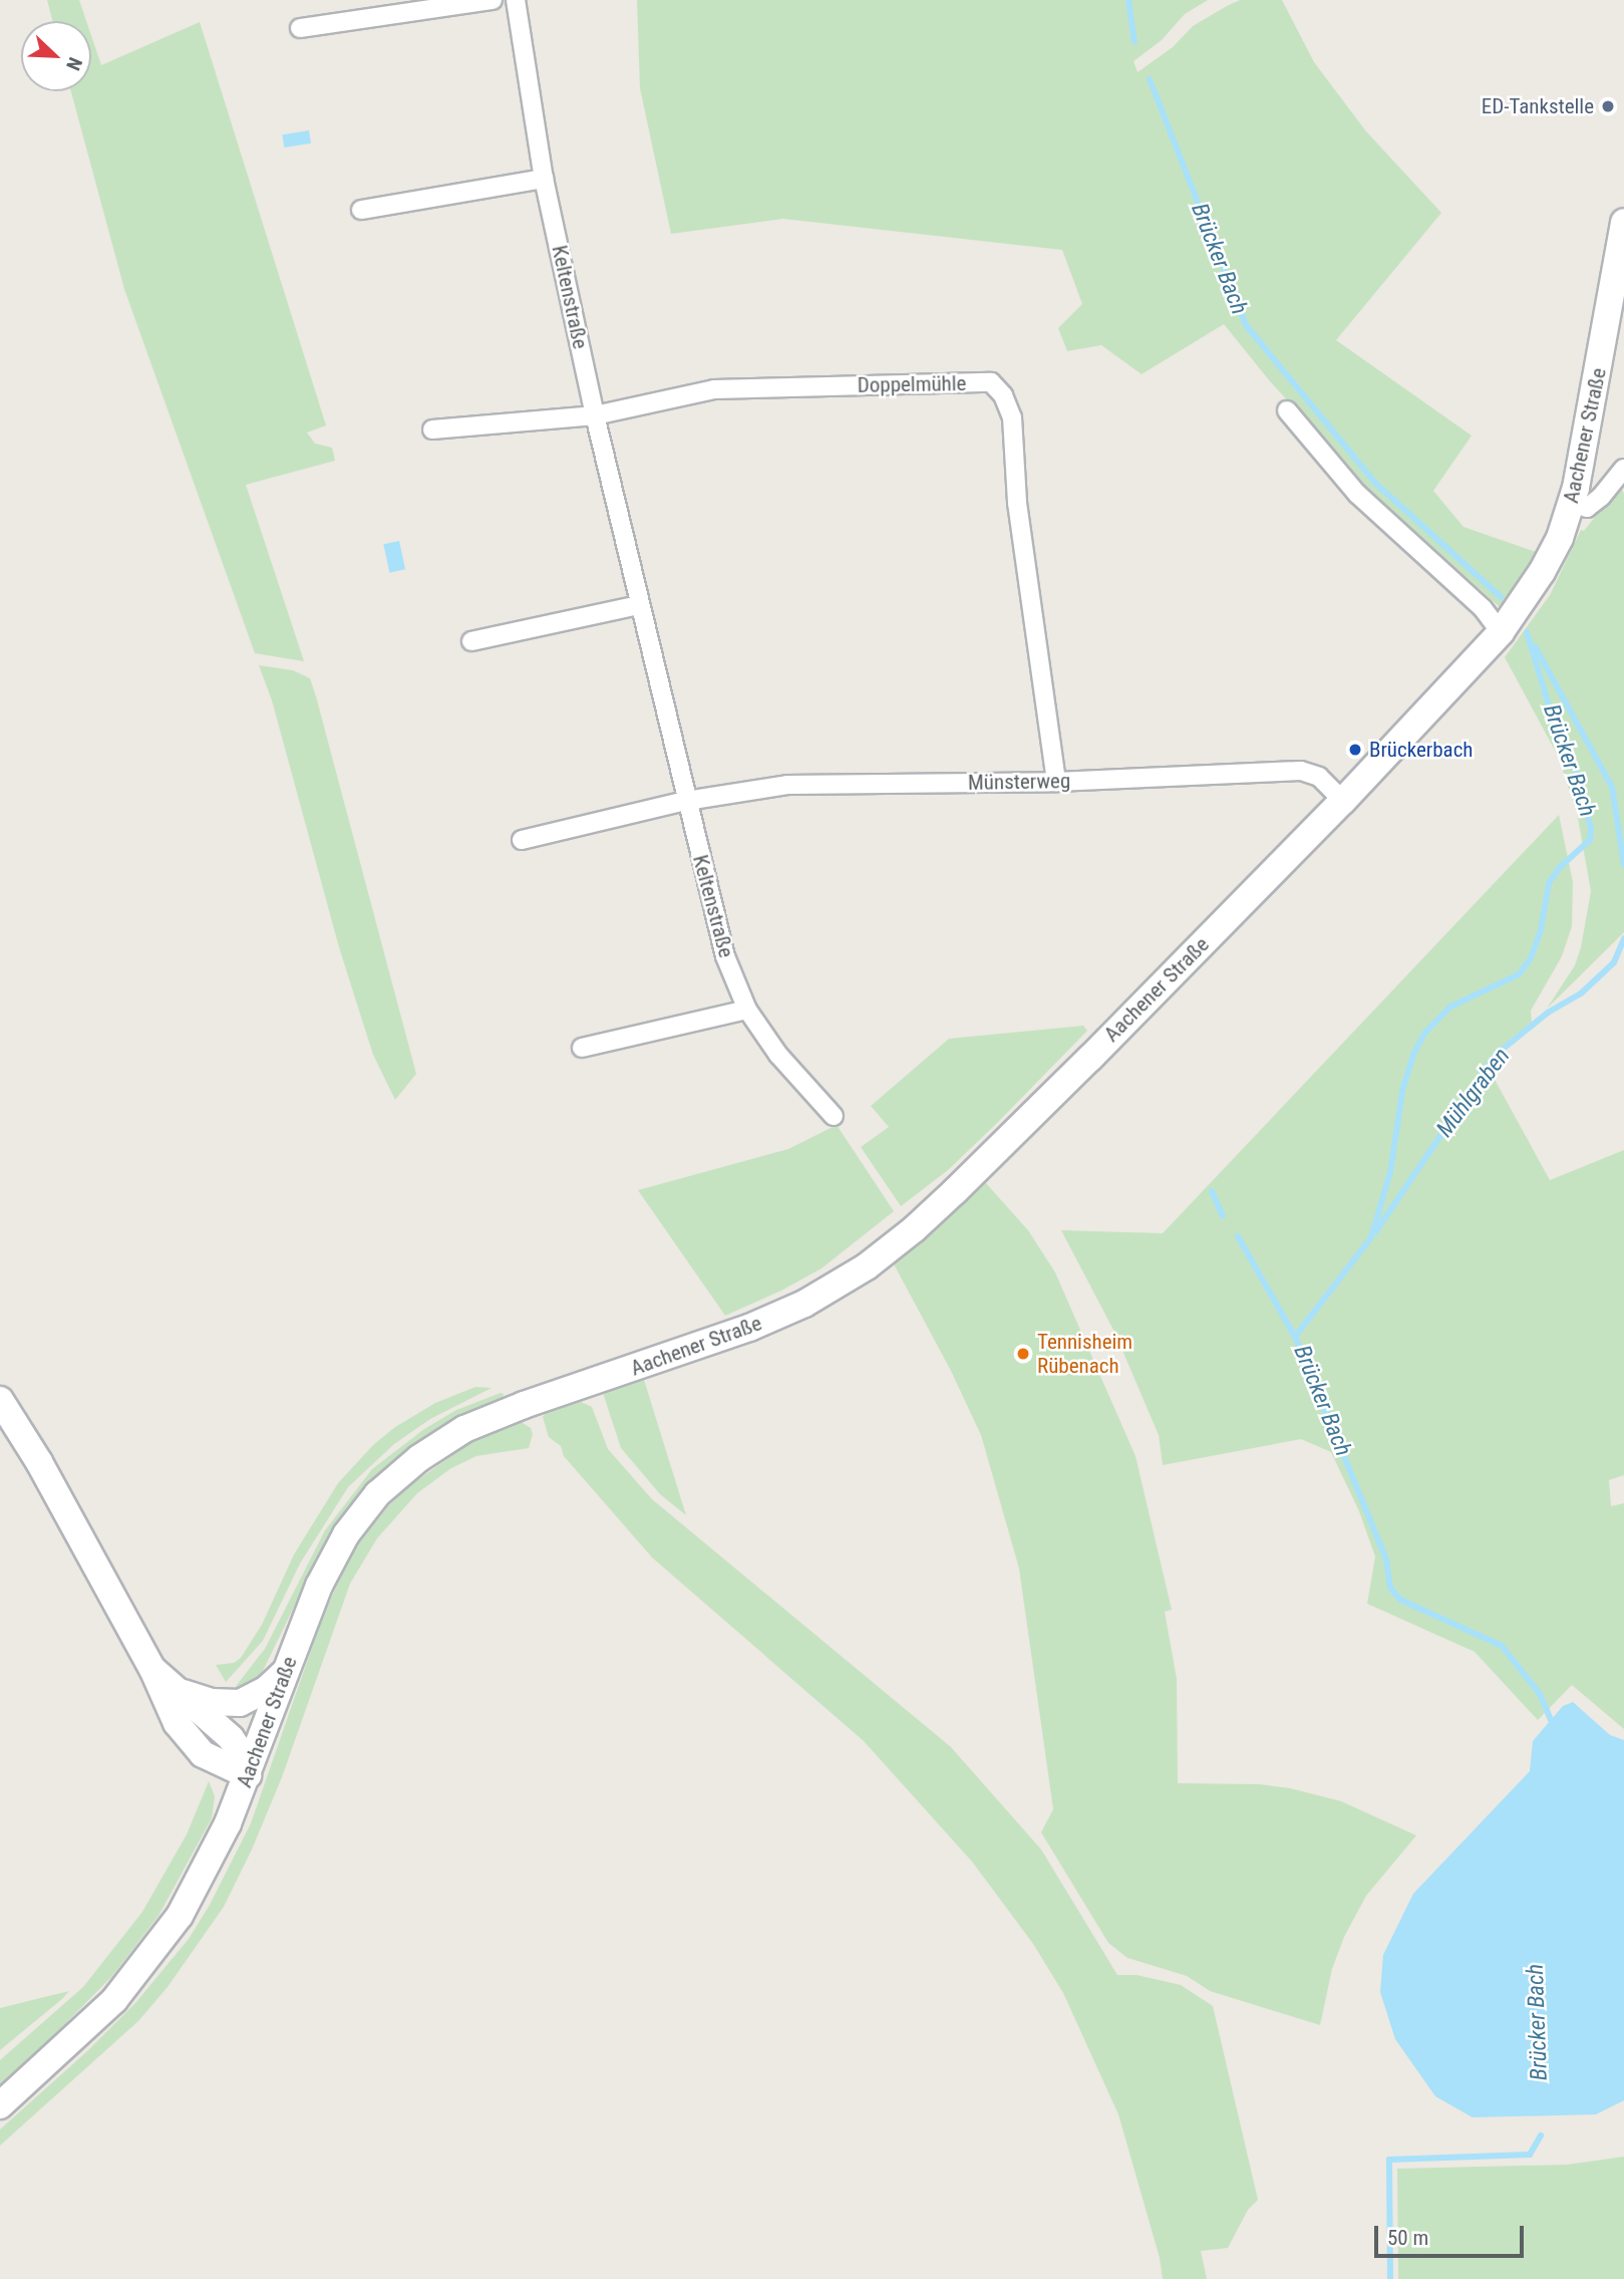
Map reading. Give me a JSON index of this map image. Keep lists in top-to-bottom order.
{
  "streets": {
    "main road": ["Aachener Straße"],
    "street": ["Keltenstraße", "Doppelmühle", "Münsterweg"]
  },
  "crossings": [
    ["Keltenstraße", "Doppelmühle"],
    ["Keltenstraße", "Münsterweg"],
    ["Doppelmühle", "Münsterweg"],
    ["Aachener Straße", "Münsterweg"]
  ],
  "water": ["Brücker Bach", "Mühlgraben"],
  "places": ["ED-Tankstelle", "Brückerbach", "Tennisheim Rübenach"],
  "scale_bar": "50 m",
  "north": "bottom right"
}
